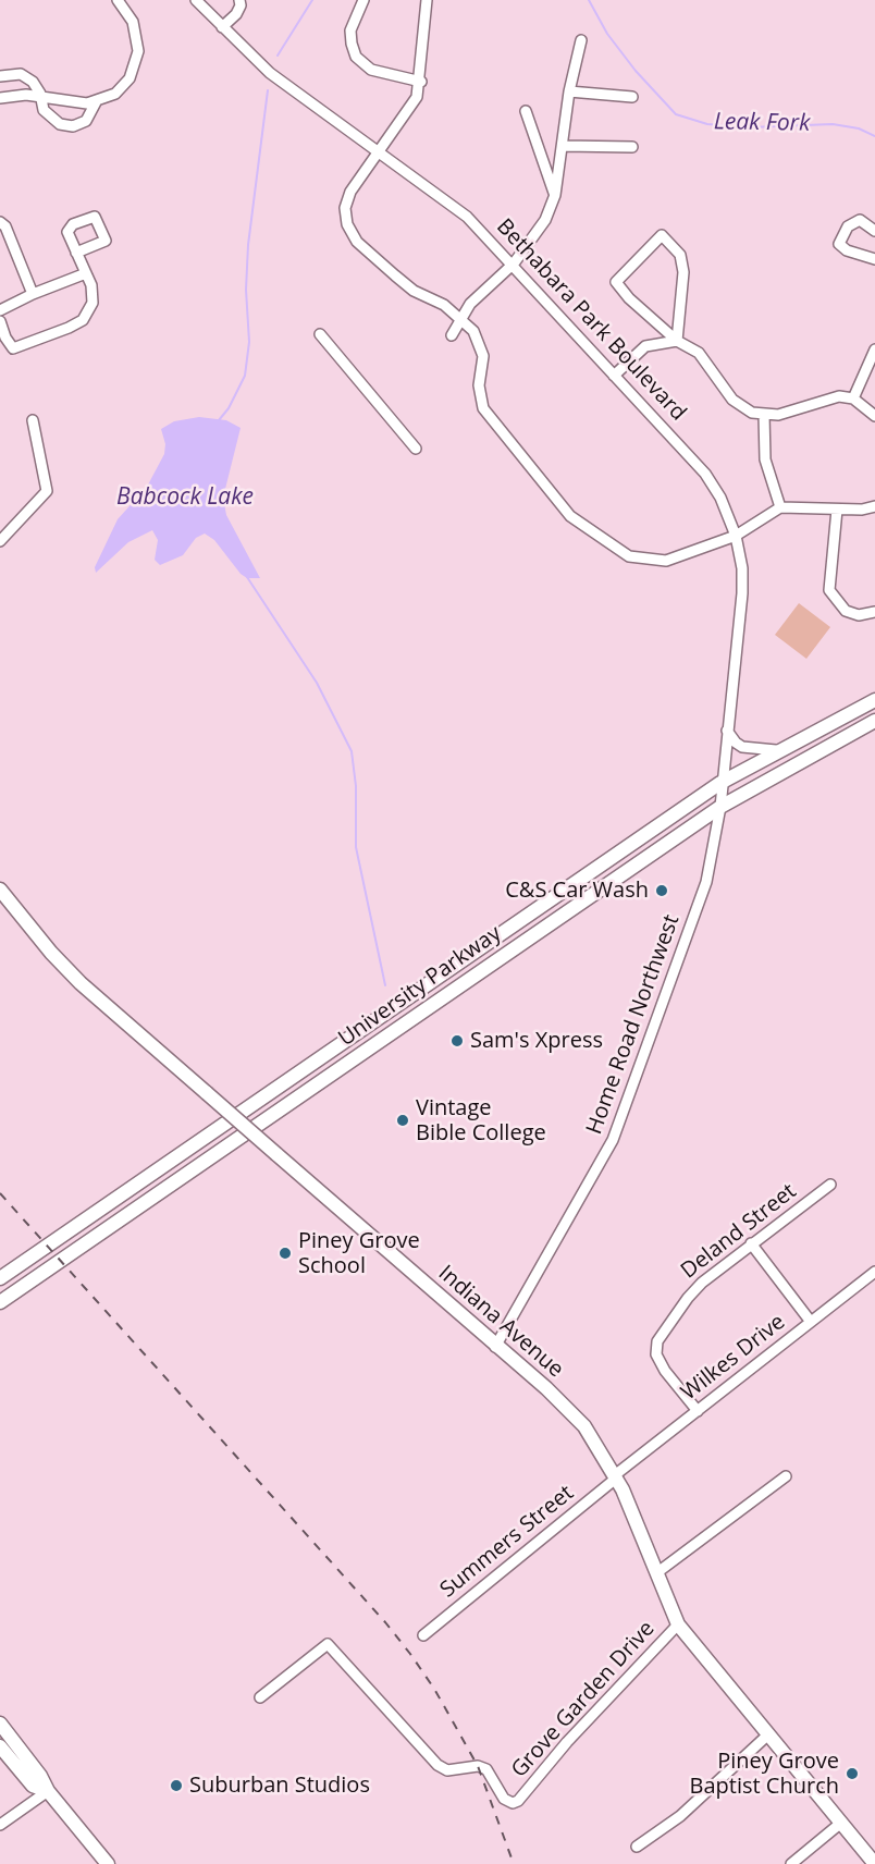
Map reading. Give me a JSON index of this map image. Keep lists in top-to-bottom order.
{
  "streets": {
    "main road": ["University Parkway", "Indiana Avenue"],
    "street": [
      "Bethabara Park Boulevard",
      "Home Road Northwest",
      "Deland Street",
      "Wilkes Drive",
      "Summers Street",
      "Grove Garden Drive"
    ]
  },
  "crossings": [
    ["Bethabara Park Boulevard", "University Parkway"],
    ["Bethabara Park Boulevard", "Home Road Northwest"],
    ["University Parkway", "Home Road Northwest"],
    ["Home Road Northwest", "Indiana Avenue"],
    ["Deland Street", "Wilkes Drive"],
    ["Indiana Avenue", "Wilkes Drive"],
    ["Indiana Avenue", "Summers Street"],
    ["Indiana Avenue", "Grove Garden Drive"],
    ["Wilkes Drive", "Summers Street"]
  ],
  "water": ["Leak Fork", "Babcock Lake"],
  "places": [
    "C&S Car Wash",
    "Sam's Xpress",
    "Vintage Bible College",
    "Piney Grove School",
    "Piney Grove Baptist Church",
    "Suburban Studios"
  ]
}
